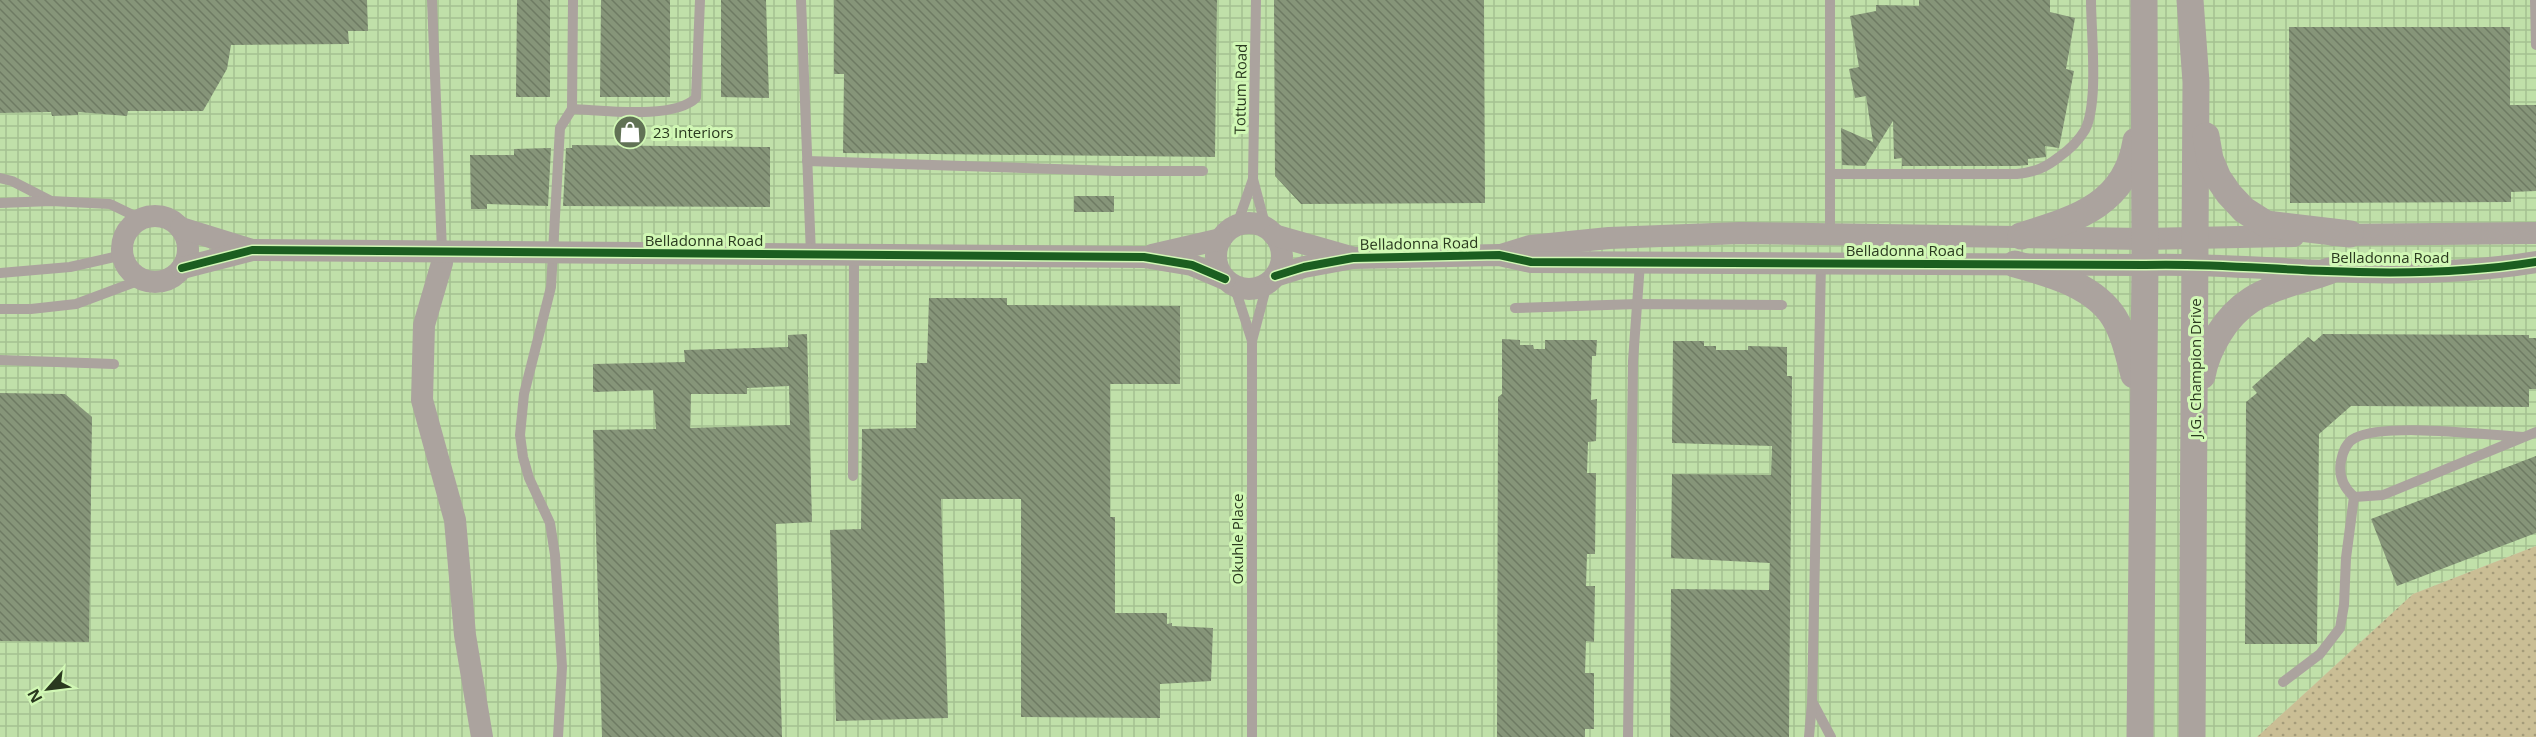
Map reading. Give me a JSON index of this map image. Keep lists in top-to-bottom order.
{
  "streets": {
    "street": ["Belladonna Road", "J.G. Champion Drive"],
    "lane": ["Tottum Road", "Okuhle Place"]
  },
  "crossings": [
    ["Tottum Road", "Belladonna Road"],
    ["Tottum Road", "Okuhle Place"],
    ["Belladonna Road", "J.G. Champion Drive"],
    ["Belladonna Road", "Okuhle Place"]
  ],
  "places": {
    "shop": ["23 Interiors"]
  },
  "north": "bottom left"
}
